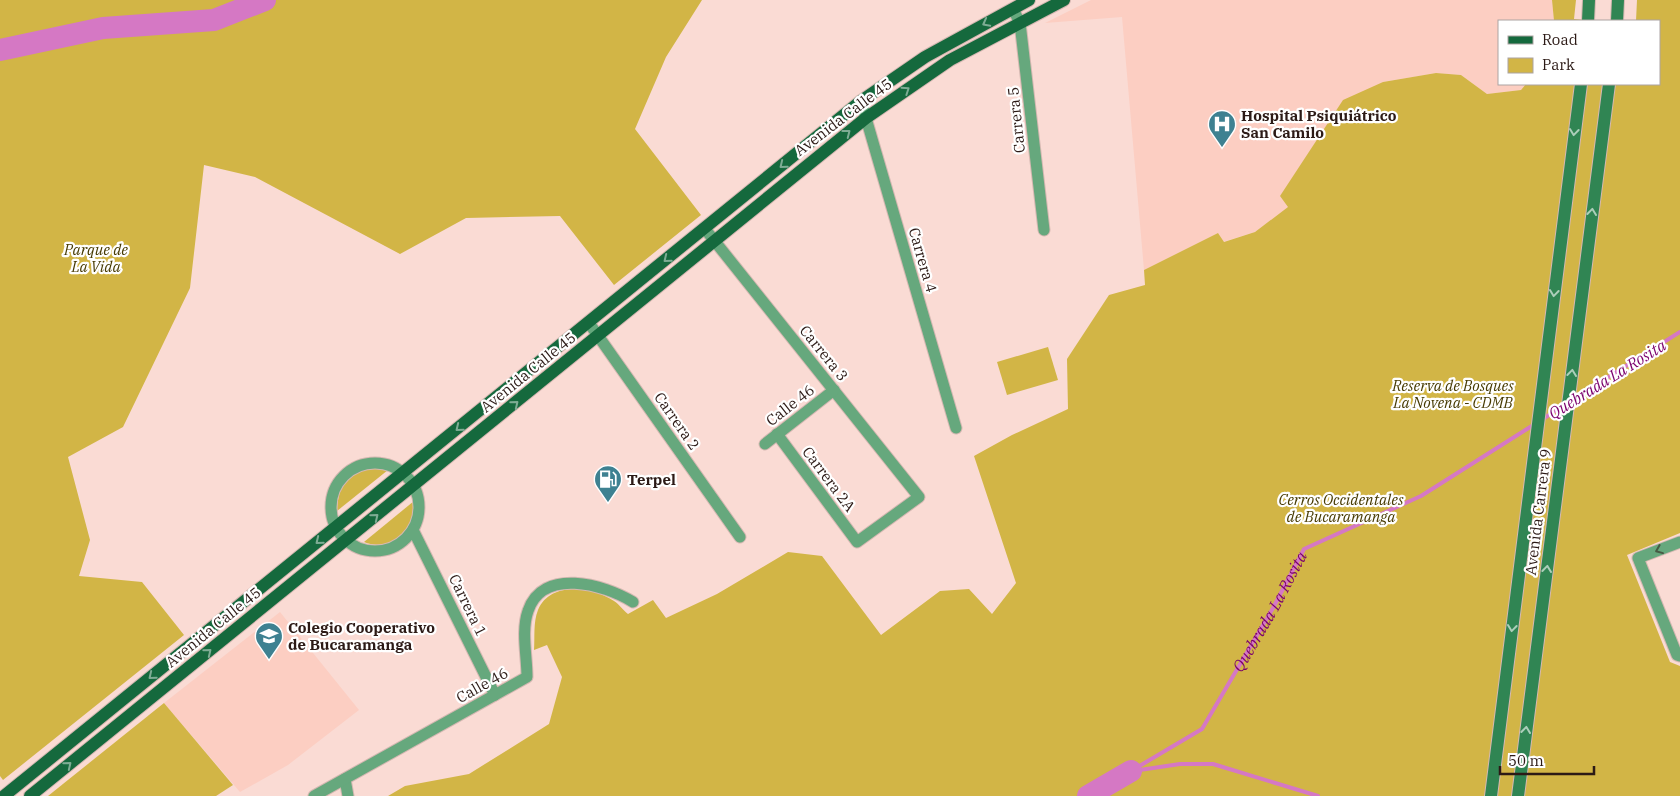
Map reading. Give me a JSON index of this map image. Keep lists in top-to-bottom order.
{
  "streets": {
    "main road": ["Avenida Calle 45", "Avenida Carrera 9"],
    "street": [
      "Carrera 5",
      "Carrera 4",
      "Carrera 3",
      "Calle 46",
      "Carrera 2",
      "Carrera 2A",
      "Carrera 1"
    ]
  },
  "crossings": [
    ["Avenida Calle 45", "Carrera 5"],
    ["Avenida Calle 45", "Carrera 4"],
    ["Avenida Calle 45", "Carrera 3"],
    ["Avenida Calle 45", "Carrera 2"],
    ["Carrera 3", "Calle 46"],
    ["Carrera 3", "Carrera 2A"],
    ["Calle 46", "Carrera 2A"],
    ["Calle 46", "Carrera 1"]
  ],
  "water": ["Quebrada La Rosita"],
  "parks": ["Parque de La Vida", "Reserva de Bosques La Novena - CDMB", "Cerros Occidentales de Bucaramanga"],
  "places": {
    "hospital": ["Hospital Psiquiátrico San Camilo"],
    "fuel station": ["Terpel"],
    "school or university": ["Colegio Cooperativo de Bucaramanga"]
  },
  "legend": ["Road", "Park"],
  "scale_bar": "50 m"
}
